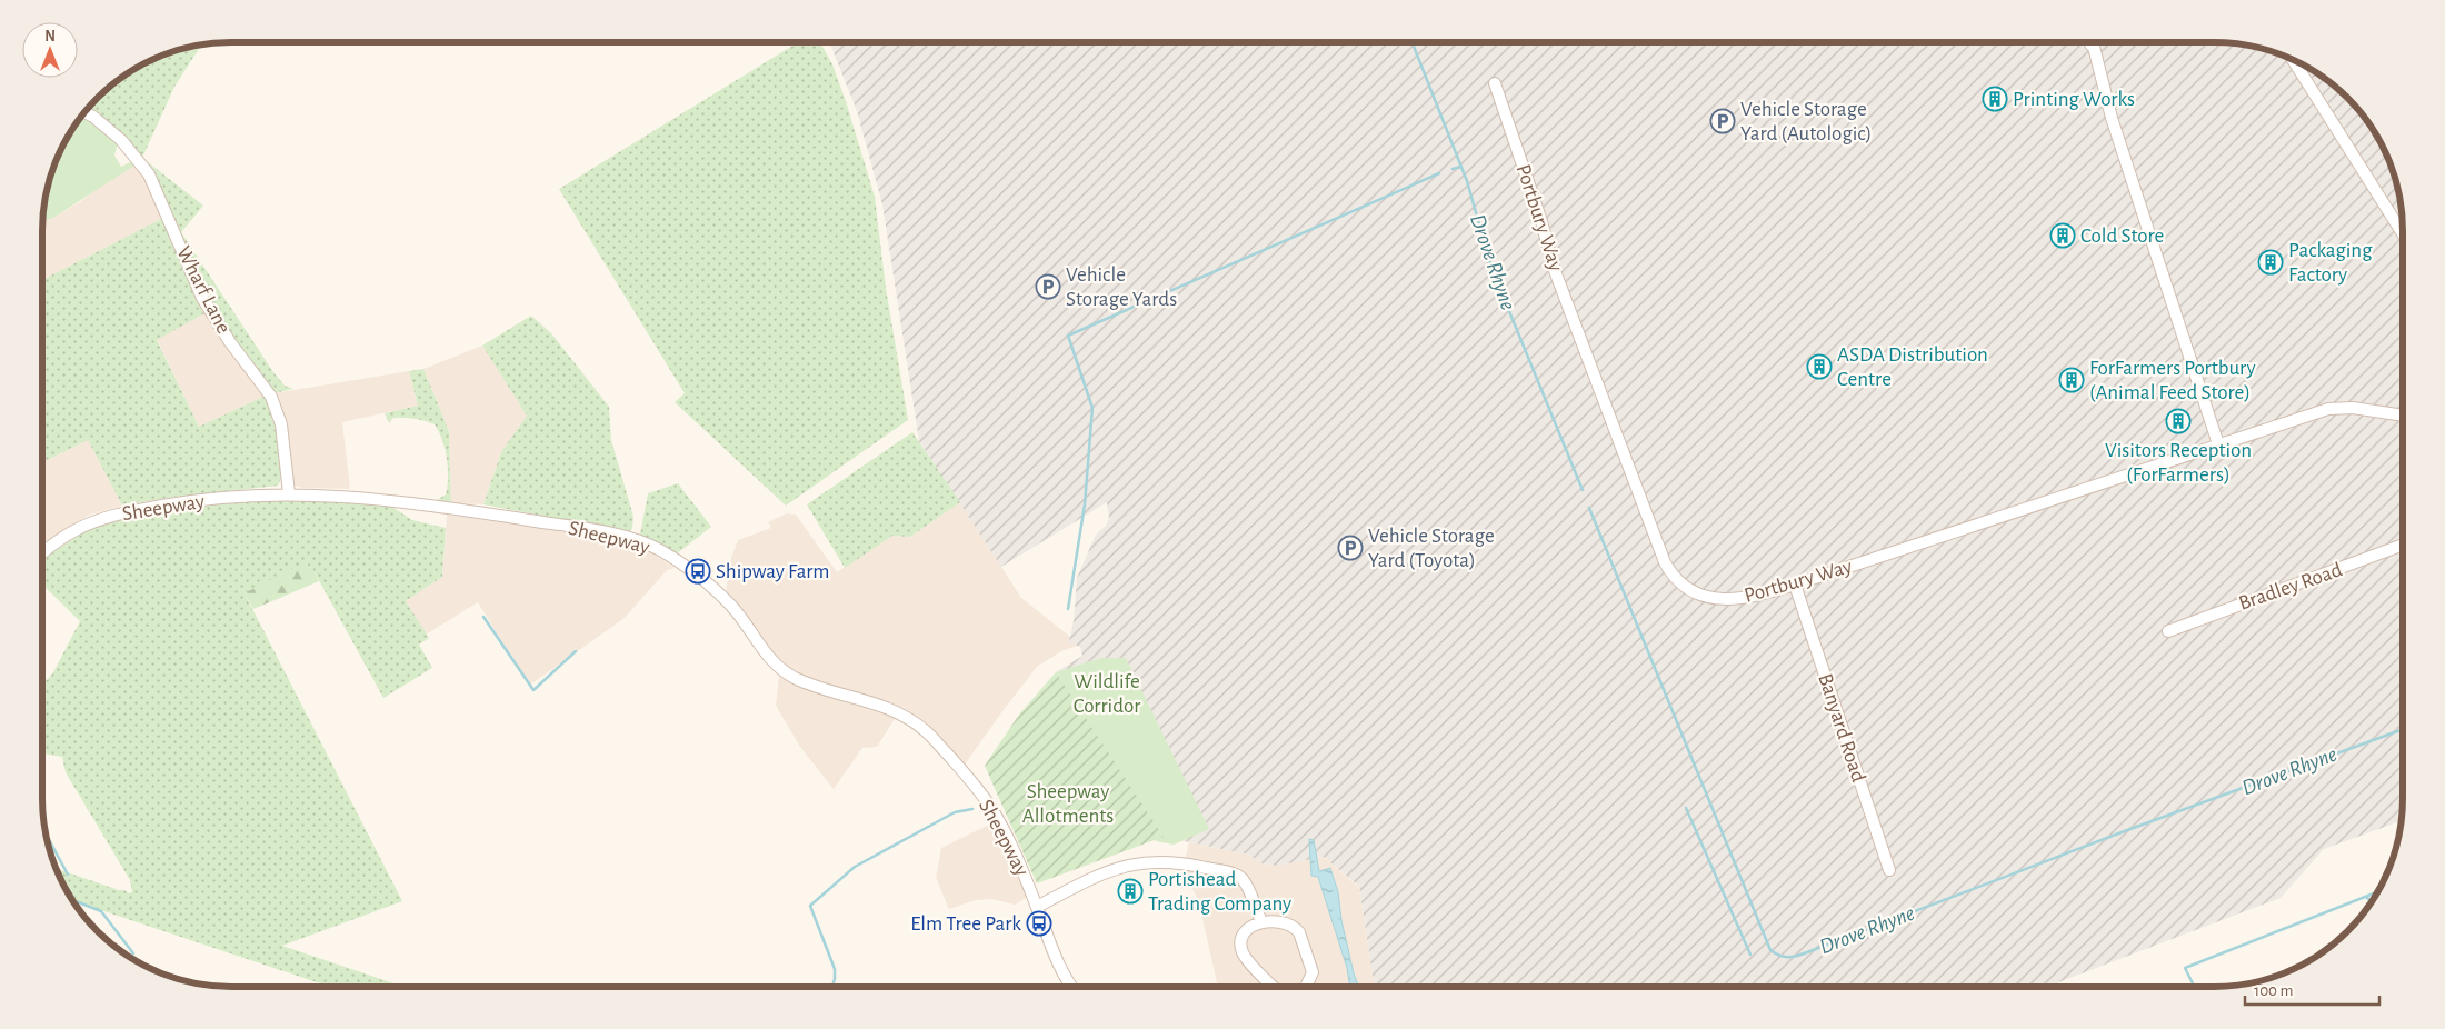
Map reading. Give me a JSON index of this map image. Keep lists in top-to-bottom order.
{
  "streets": {
    "street": [
      "Portbury Way",
      "Wharf Lane",
      "Sheepway",
      "Bradley Road",
      "Banyard Road"
    ]
  },
  "crossings": [
    ["Portbury Way", "Banyard Road"],
    ["Wharf Lane", "Sheepway"]
  ],
  "water": ["Drove Rhyne"],
  "parks": ["Wildlife Corridor", "Sheepway Allotments"],
  "places": {
    "building": [
      "Printing Works",
      "Cold Store",
      "Packaging Factory",
      "ASDA Distribution Centre",
      "ForFarmers Portbury (Animal Feed Store)",
      "Visitors Reception (ForFarmers)",
      "Portishead Trading Company"
    ],
    "parking": ["Vehicle Storage Yard (Autologic)", "Vehicle Storage Yards", "Vehicle Storage Yard (Toyota)"],
    "bus stop": ["Shipway Farm", "Elm Tree Park"]
  },
  "scale_bar": "100 m",
  "north": "top"
}
